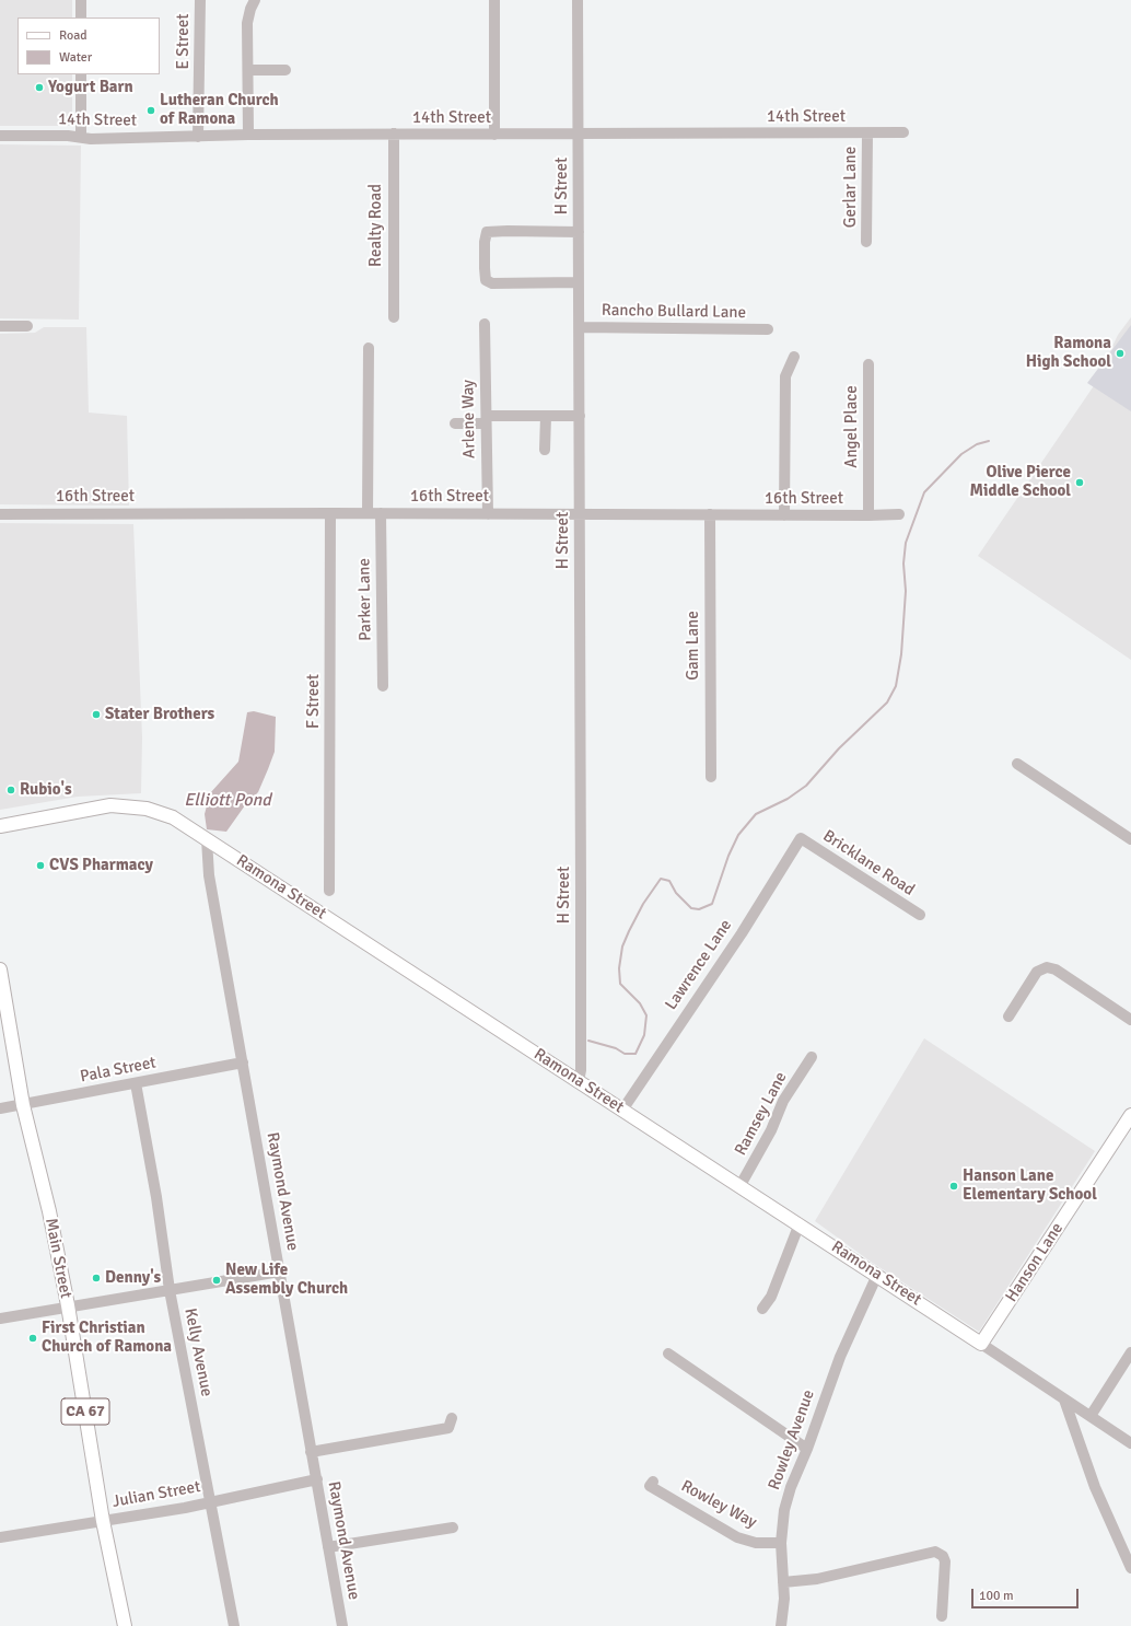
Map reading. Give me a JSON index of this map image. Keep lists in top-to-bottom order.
{
  "streets": {
    "main road": [
      "Ramona Street",
      "Main Street",
      "Hanson Lane",
      "CA 67"
    ],
    "street": [
      "E Street",
      "14th Street",
      "H Street",
      "Gerlar Lane",
      "Realty Road",
      "Rancho Bullard Lane",
      "Arlene Way",
      "Angel Place",
      "16th Street",
      "Parker Lane",
      "Gam Lane",
      "F Street",
      "Bricklane Road",
      "Lawrence Lane",
      "Pala Street",
      "Ramsey Lane",
      "Raymond Avenue",
      "Kelly Avenue",
      "Rowley Avenue",
      "Julian Street",
      "Rowley Way"
    ]
  },
  "crossings": [
    ["E Street", "14th Street"],
    ["14th Street", "H Street"],
    ["14th Street", "Gerlar Lane"],
    ["14th Street", "Realty Road"],
    ["H Street", "Rancho Bullard Lane"],
    ["H Street", "16th Street"],
    ["H Street", "Ramona Street"],
    ["Arlene Way", "16th Street"],
    ["Angel Place", "16th Street"],
    ["16th Street", "Parker Lane"],
    ["16th Street", "Gam Lane"],
    ["16th Street", "F Street"],
    ["Bricklane Road", "Lawrence Lane"],
    ["Ramona Street", "Lawrence Lane"],
    ["Ramona Street", "Ramsey Lane"],
    ["Ramona Street", "Raymond Avenue"],
    ["Ramona Street", "Hanson Lane"],
    ["Ramona Street", "Rowley Avenue"],
    ["Pala Street", "Raymond Avenue"],
    ["Pala Street", "Main Street"],
    ["Pala Street", "Kelly Avenue"],
    ["Raymond Avenue", "Julian Street"],
    ["Main Street", "Julian Street"],
    ["Kelly Avenue", "Julian Street"],
    ["Rowley Avenue", "Rowley Way"]
  ],
  "water": ["Elliott Pond"],
  "places": [
    "Yogurt Barn",
    "Lutheran Church of Ramona",
    "Ramona High School",
    "Olive Pierce Middle School",
    "Stater Brothers",
    "Rubio's",
    "CVS Pharmacy",
    "Hanson Lane Elementary School",
    "Denny's",
    "New Life Assembly Church",
    "First Christian Church of Ramona"
  ],
  "legend": ["Road", "Water"],
  "scale_bar": "100 m"
}
